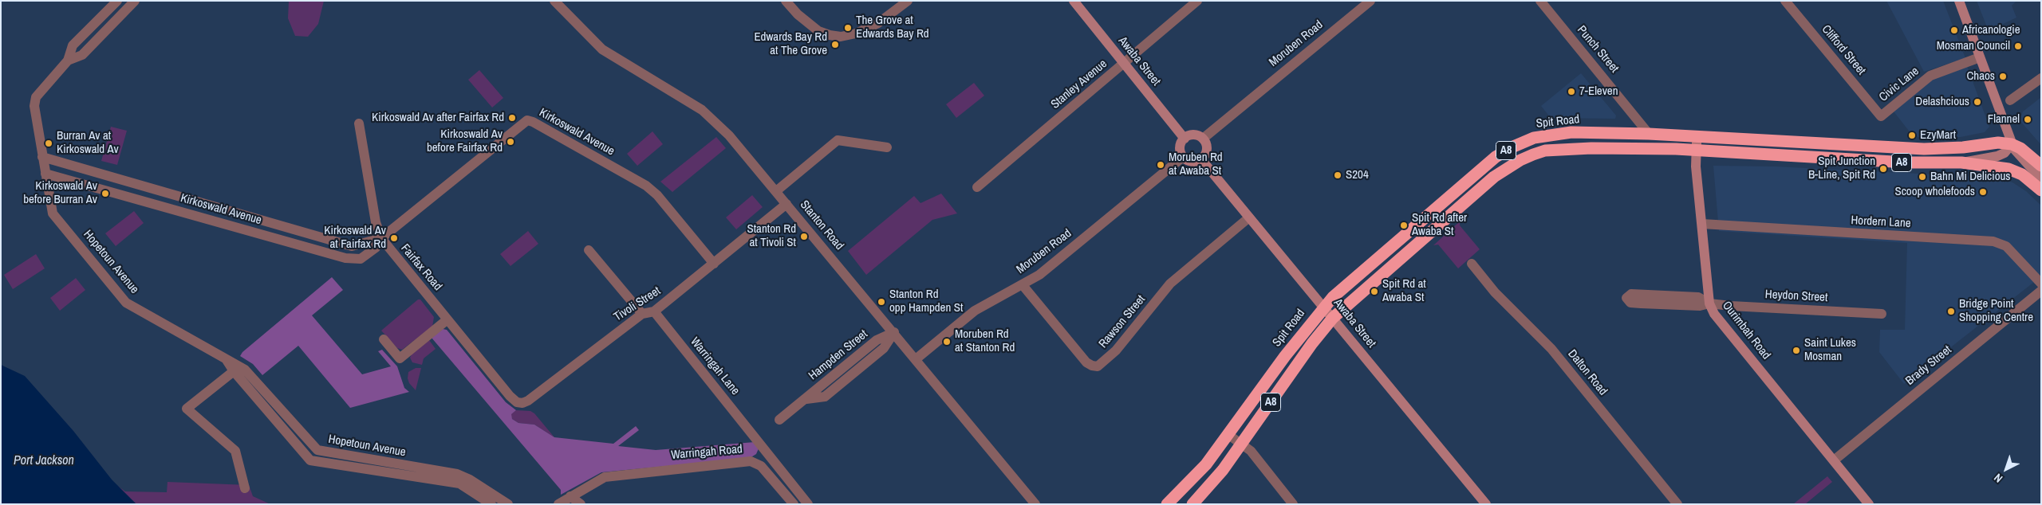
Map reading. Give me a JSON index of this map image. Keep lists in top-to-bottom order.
{
  "streets": {
    "highway": ["Spit Road", "A8"],
    "street": [
      "Moruben Road",
      "Punch Street",
      "Clifford Street",
      "Awaba Street",
      "Stanley Avenue",
      "Civic Lane",
      "Kirkoswald Avenue",
      "Hordern Lane",
      "Stanton Road",
      "Hopetoun Avenue",
      "Fairfax Road",
      "Heydon Street",
      "Tivoli Street",
      "Rawson Street",
      "Ourimbah Road",
      "Hampden Street",
      "Brady Street",
      "Warringah Lane",
      "Dalton Road",
      "Warringah Road"
    ]
  },
  "crossings": [
    ["Moruben Road", "Awaba Street"],
    ["Moruben Road", "Stanton Road"],
    ["Moruben Road", "Rawson Street"],
    ["Punch Street", "Spit Road"],
    ["Clifford Street", "Civic Lane"],
    ["Awaba Street", "Stanley Avenue"],
    ["Awaba Street", "Spit Road"],
    ["Awaba Street", "A8"],
    ["Awaba Street", "Rawson Street"],
    ["Spit Road", "Ourimbah Road"],
    ["Kirkoswald Avenue", "Hopetoun Avenue"],
    ["Kirkoswald Avenue", "Fairfax Road"],
    ["Kirkoswald Avenue", "Tivoli Street"],
    ["A8", "Ourimbah Road"],
    ["Hordern Lane", "Ourimbah Road"],
    ["Stanton Road", "Tivoli Street"],
    ["Stanton Road", "Hampden Street"],
    ["Fairfax Road", "Tivoli Street"],
    ["Heydon Street", "Ourimbah Road"],
    ["Tivoli Street", "Warringah Lane"],
    ["Ourimbah Road", "Brady Street"],
    ["Warringah Lane", "Warringah Road"]
  ],
  "water": ["Port Jackson"],
  "places": [
    "The Grove at Edwards Bay Rd",
    "Africanologie",
    "Edwards Bay Rd at The Grove",
    "Mosman Council",
    "Chaos",
    "7-Eleven",
    "Delashcious",
    "Kirkoswald Av after Fairfax Rd",
    "Flannel",
    "EzyMart",
    "Kirkoswald Av before Fairfax Rd",
    "Burran Av at Kirkoswald Av",
    "Moruben Rd at Awaba St",
    "Spit Junction B-Line, Spit Rd",
    "S204",
    "Bahn Mi Delicious",
    "Scoop wholefoods",
    "Kirkoswald Av before Burran Av",
    "Spit Rd after Awaba St",
    "Stanton Rd at Tivoli St",
    "Kirkoswald Av at Fairfax Rd",
    "Spit Rd at Awaba St",
    "Stanton Rd opp Hampden St",
    "Bridge Point Shopping Centre",
    "Moruben Rd at Stanton Rd",
    "Saint Lukes Mosman"
  ],
  "north": "bottom left"
}
